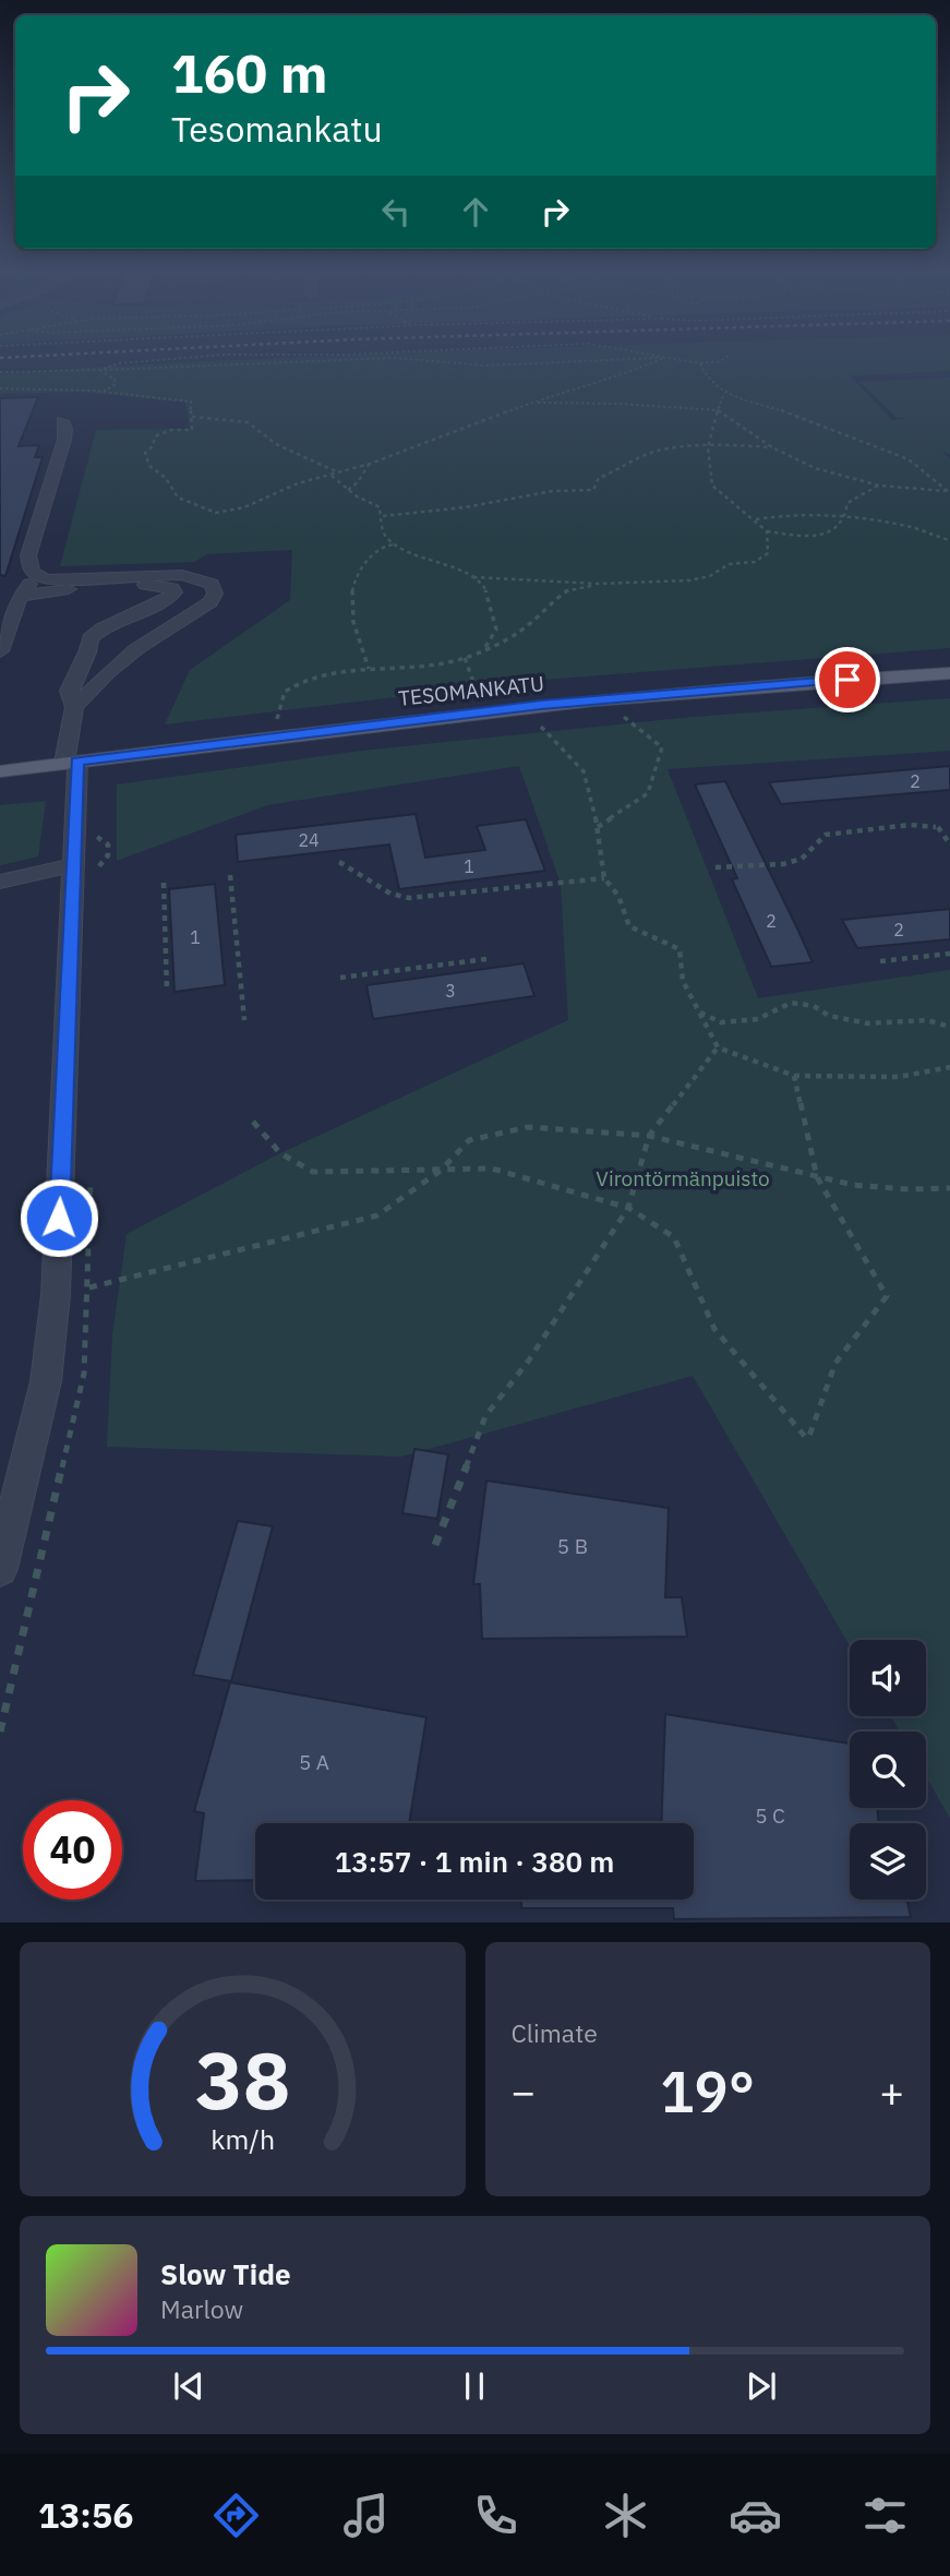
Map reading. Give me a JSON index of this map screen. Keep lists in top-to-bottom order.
{
  "streets": {
    "main road": ["TESOMANKATU"]
  },
  "parks": ["Virontörmänpuisto"],
  "house_numbers": [
    "2",
    "24",
    "1",
    "2",
    "2",
    "1",
    "3",
    "5 B",
    "5 A",
    "5 C"
  ],
  "page": {
    "turn": ["160 m", "Tesomankatu"],
    "limit": "40",
    "trip": "13:57 · 1 min · 380 m",
    "tile": "Climate",
    "heat": ["−", "19°", "+"],
    "song": ["Slow Tide", "Marlow"],
    "tabs": "13:56",
    "gauge": ["38", "km/h"]
  }
}
